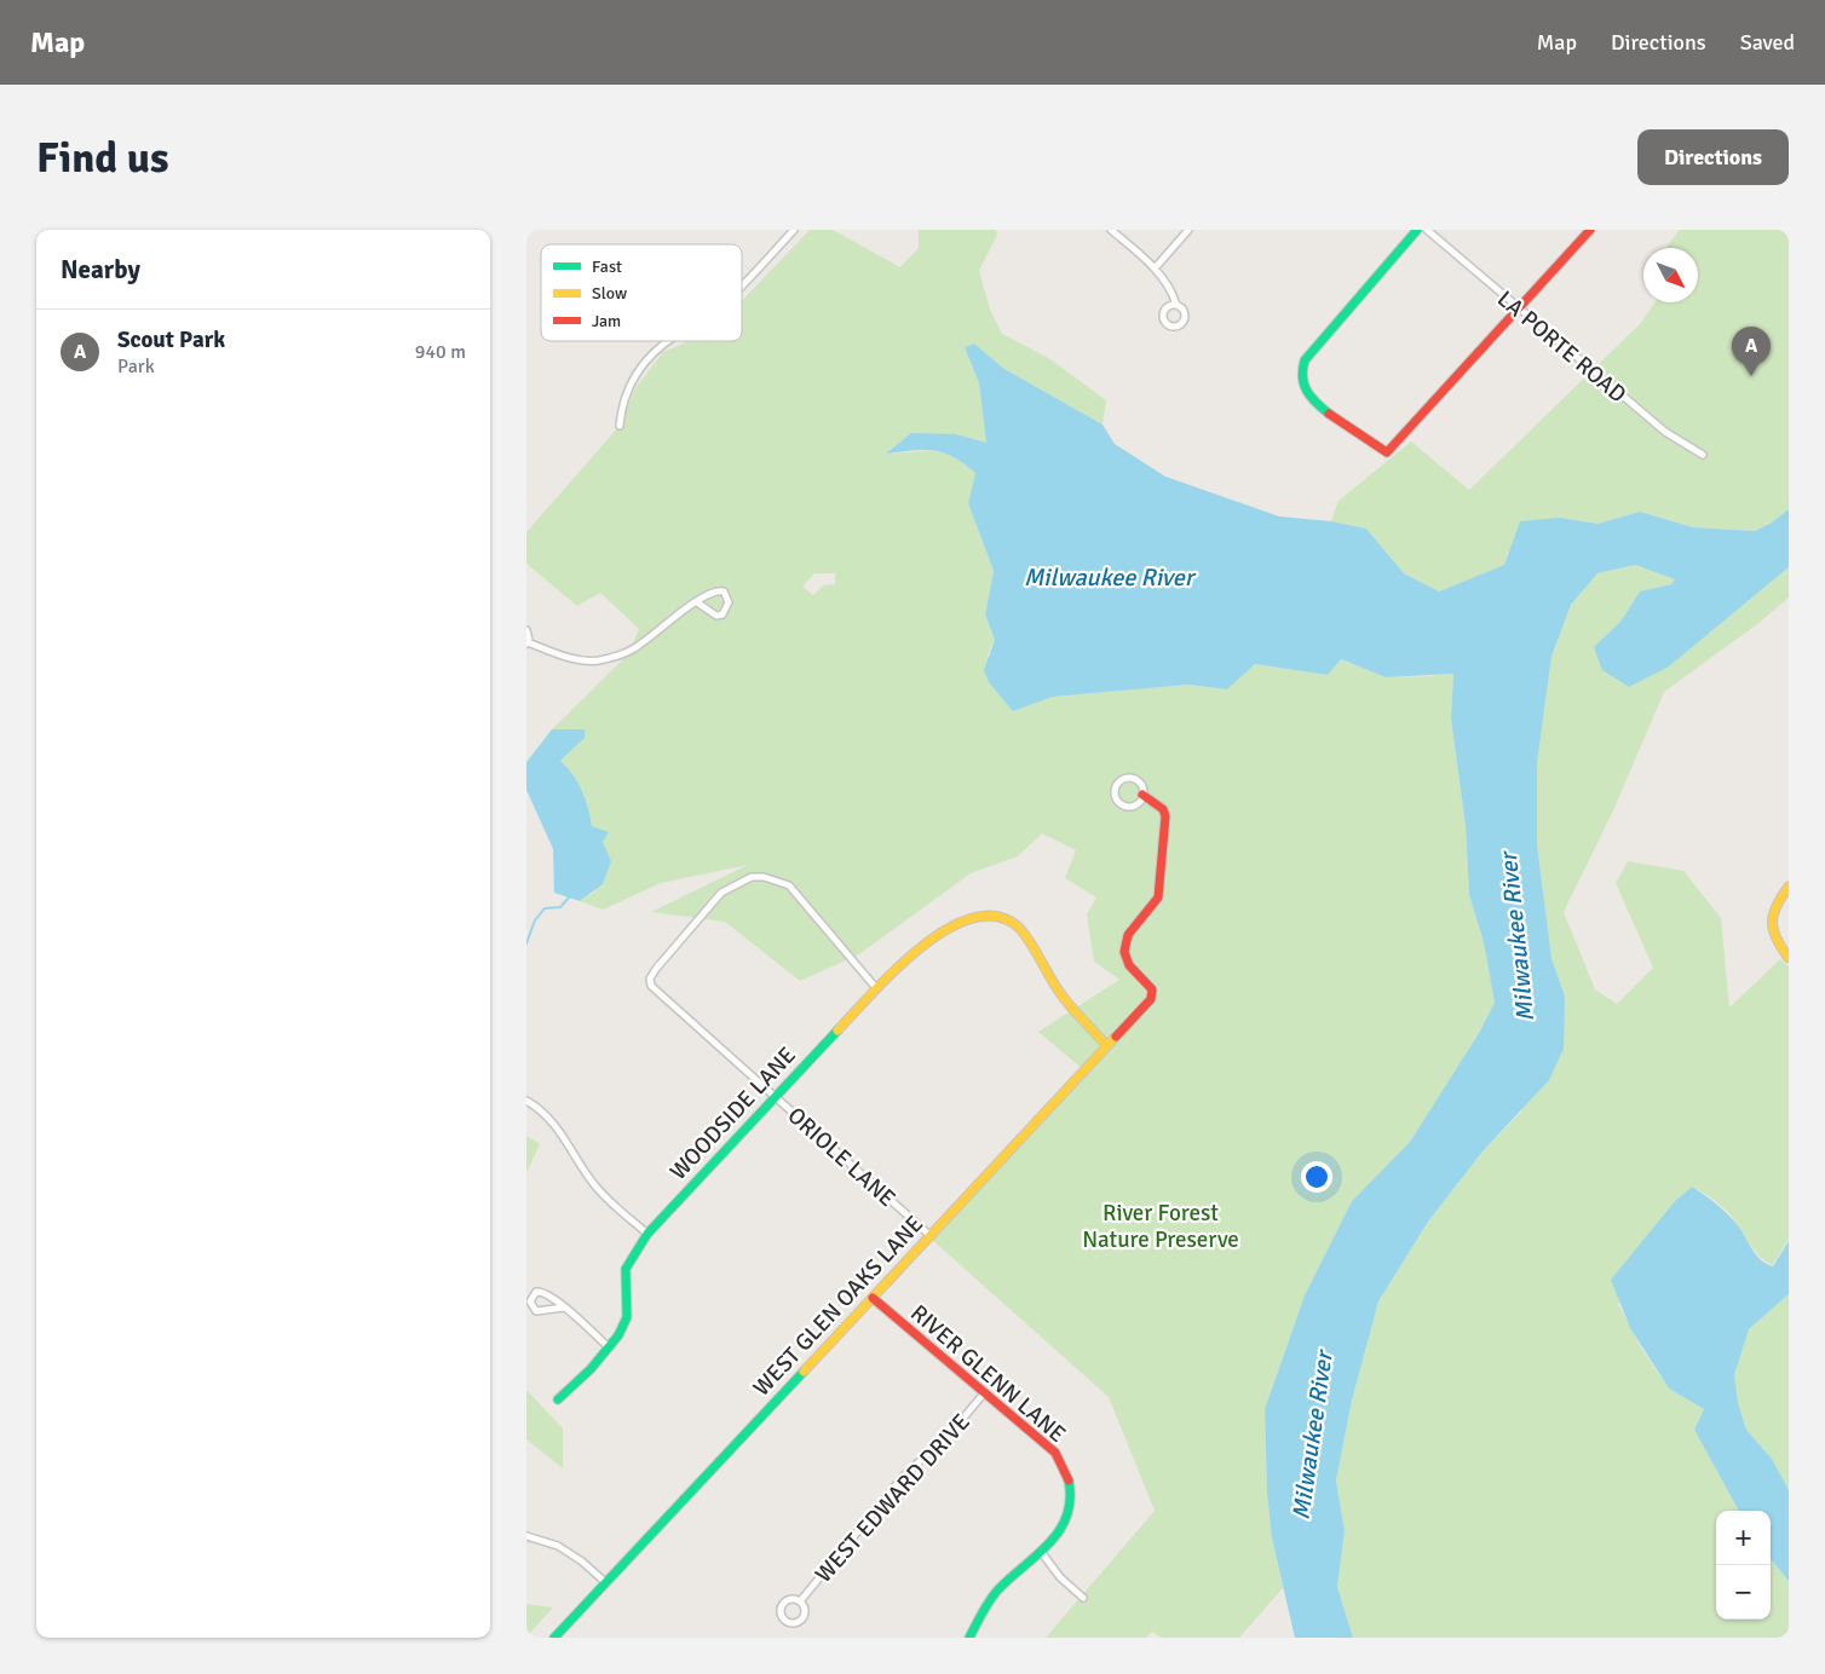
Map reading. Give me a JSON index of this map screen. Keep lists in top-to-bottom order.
{
  "streets": {
    "street": [
      "LA PORTE ROAD",
      "WOODSIDE LANE",
      "ORIOLE LANE",
      "WEST GLEN OAKS LANE",
      "RIVER GLENN LANE",
      "WEST EDWARD DRIVE"
    ]
  },
  "crossings": [
    ["WOODSIDE LANE", "ORIOLE LANE"],
    ["WOODSIDE LANE", "WEST GLEN OAKS LANE"],
    ["ORIOLE LANE", "WEST GLEN OAKS LANE"],
    ["WEST GLEN OAKS LANE", "RIVER GLENN LANE"],
    ["RIVER GLENN LANE", "WEST EDWARD DRIVE"]
  ],
  "water": ["Milwaukee River"],
  "parks": ["River Forest Nature Preserve"],
  "legend": ["Fast", "Slow", "Jam"],
  "north": "bottom right",
  "page": {
    "header": "Map",
    "nav": ["Map", "Directions", "Saved"],
    "buttons": "Directions",
    "title": "Find us",
    "heading": "Nearby",
    "list": [
      {
        "mark": "A",
        "name": "Scout Park",
        "note": "Park",
        "value": "940 m"
      }
    ],
    "pins": "A",
    "map_buttons": ["+", "−"]
  }
}
